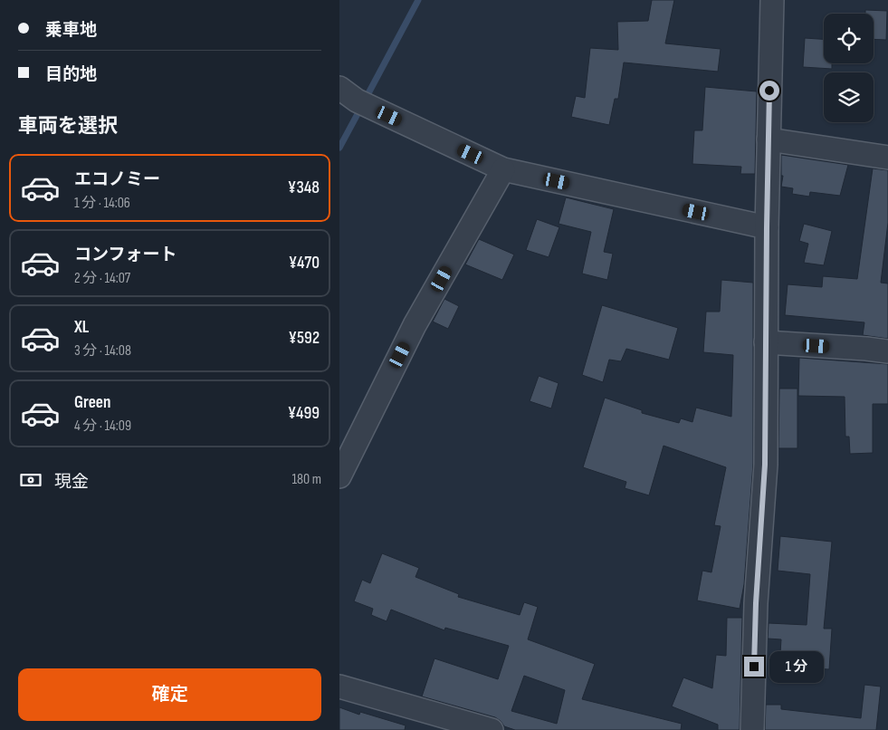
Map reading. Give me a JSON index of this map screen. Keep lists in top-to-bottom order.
{
  "page": {
    "banner": ["乗車地", "目的地"],
    "heading": "車両を選択",
    "list": [
      {
        "name": "エコノミー",
        "note": "1 分 · 14:06",
        "value": "¥348"
      },
      {
        "name": "コンフォート",
        "note": "2 分 · 14:07",
        "value": "¥470"
      },
      {
        "name": "XL",
        "note": "3 分 · 14:08",
        "value": "¥592"
      },
      {
        "name": "Green",
        "note": "4 分 · 14:09",
        "value": "¥499"
      }
    ],
    "pay": ["現金", "180 m"],
    "bubble": "1 分",
    "buttons": "確定"
  }
}
